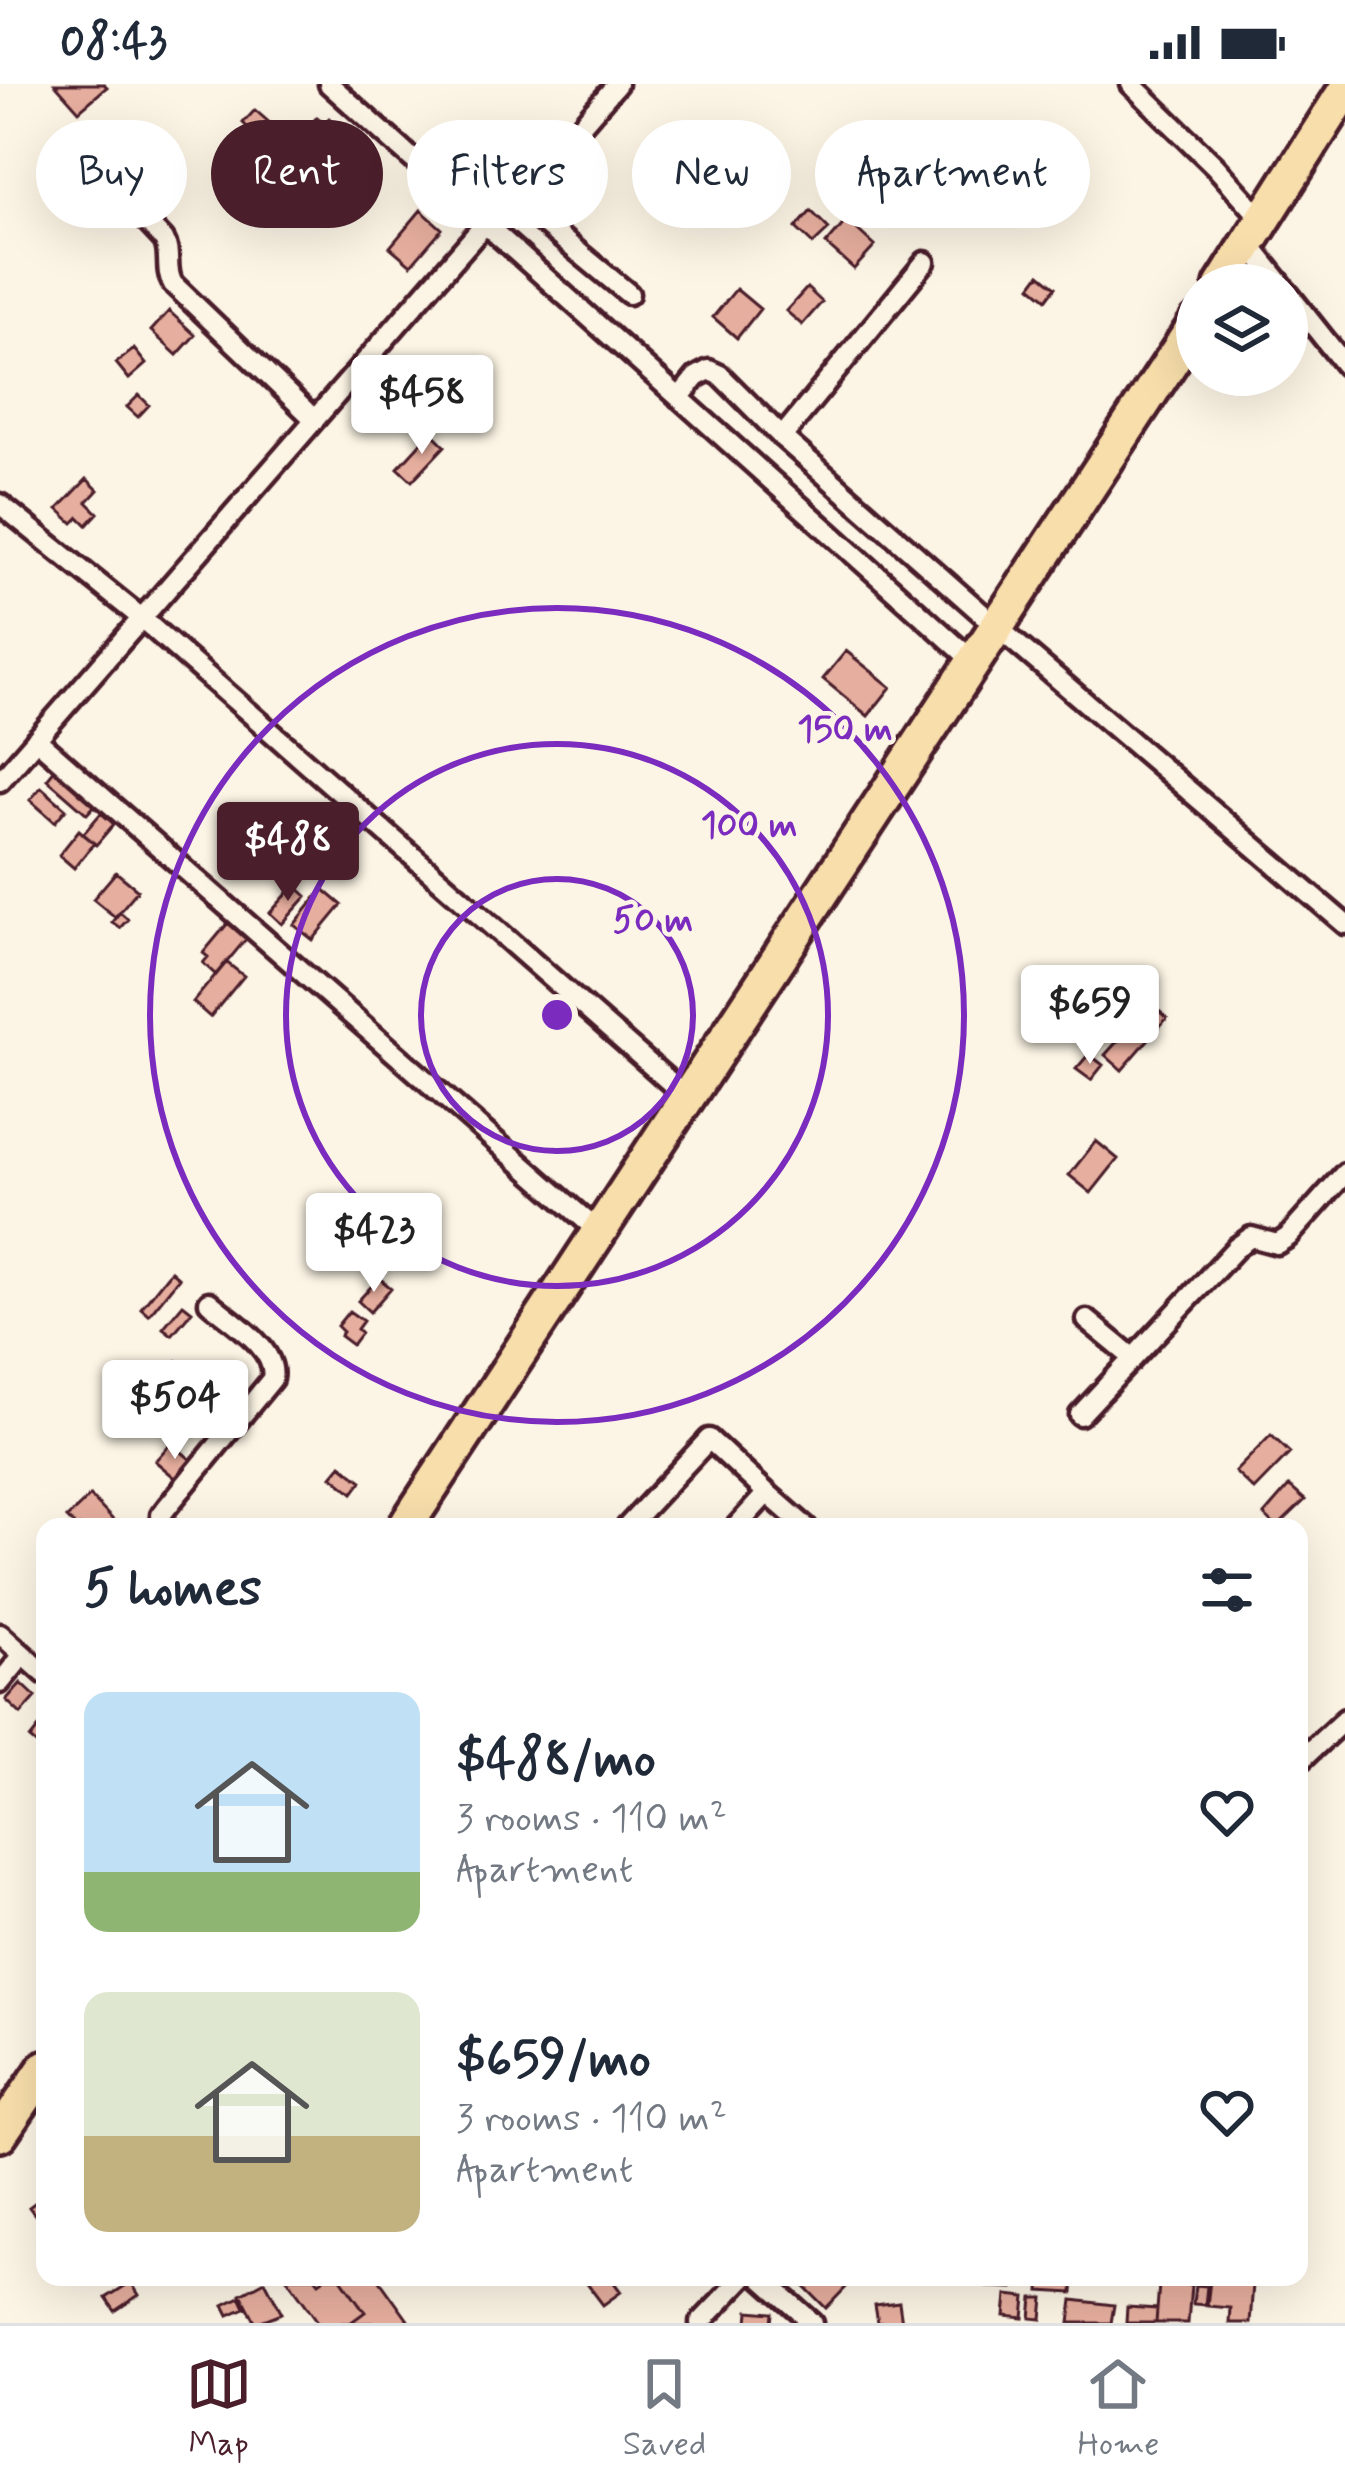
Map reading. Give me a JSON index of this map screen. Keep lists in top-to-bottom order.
{
  "page": {
    "status": "08:43",
    "chip": [
      "Buy",
      "Rent",
      "Filters",
      "New",
      "Apartment"
    ],
    "price": [
      "$458",
      "$488",
      "$659",
      "$423",
      "$504"
    ],
    "heading": "5 homes",
    "list": [
      {
        "name": "$488/mo",
        "note": "3 rooms · 110 m² · Apartment"
      },
      {
        "name": "$659/mo",
        "note": "3 rooms · 110 m² · Apartment"
      }
    ],
    "tabs": ["Map", "Saved", "Home"]
  },
  "rings": ["150 m", "100 m", "50 m"]
}
